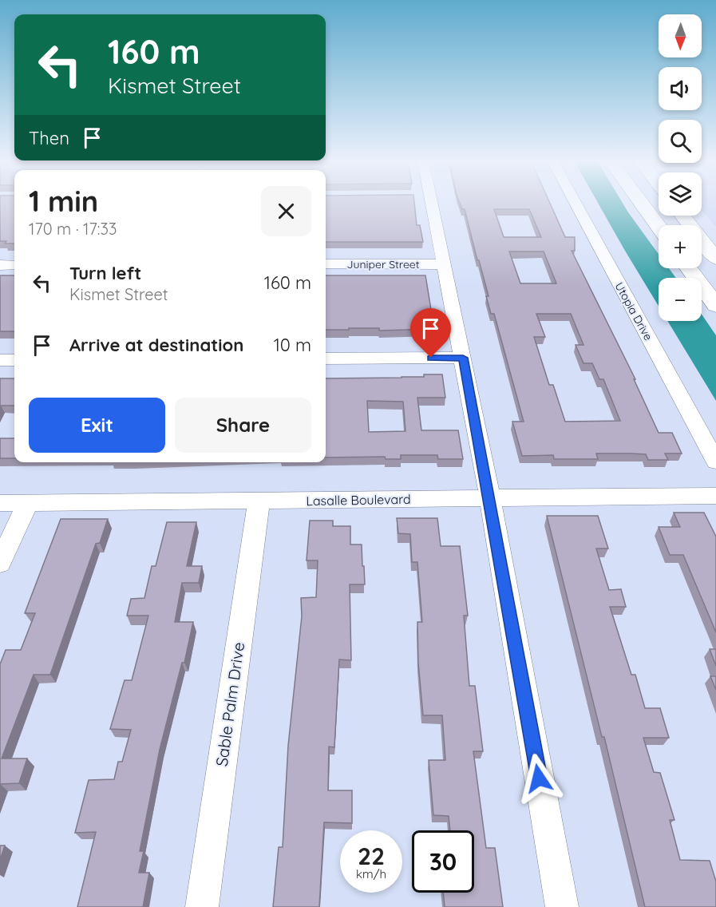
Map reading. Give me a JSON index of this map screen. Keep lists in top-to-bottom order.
{
  "streets": {
    "street": [
      "Juniper Street",
      "Utopia Drive",
      "Lasalle Boulevard",
      "Sable Palm Drive"
    ]
  },
  "crossings": [
    ["Lasalle Boulevard", "Sable Palm Drive"]
  ],
  "north": "bottom",
  "page": {
    "map_buttons": ["+", "−"],
    "turn": ["160 m", "Kismet Street"],
    "then": "Then",
    "heading": ["1 min", "170 m · 17:33"],
    "list": [
      {
        "name": "Turn left",
        "note": "Kismet Street",
        "value": "160 m"
      },
      {
        "name": "Arrive at destination",
        "value": "10 m"
      }
    ],
    "buttons": ["Exit", "Share"],
    "speed": "22 km/h",
    "limit": "30"
  }
}
